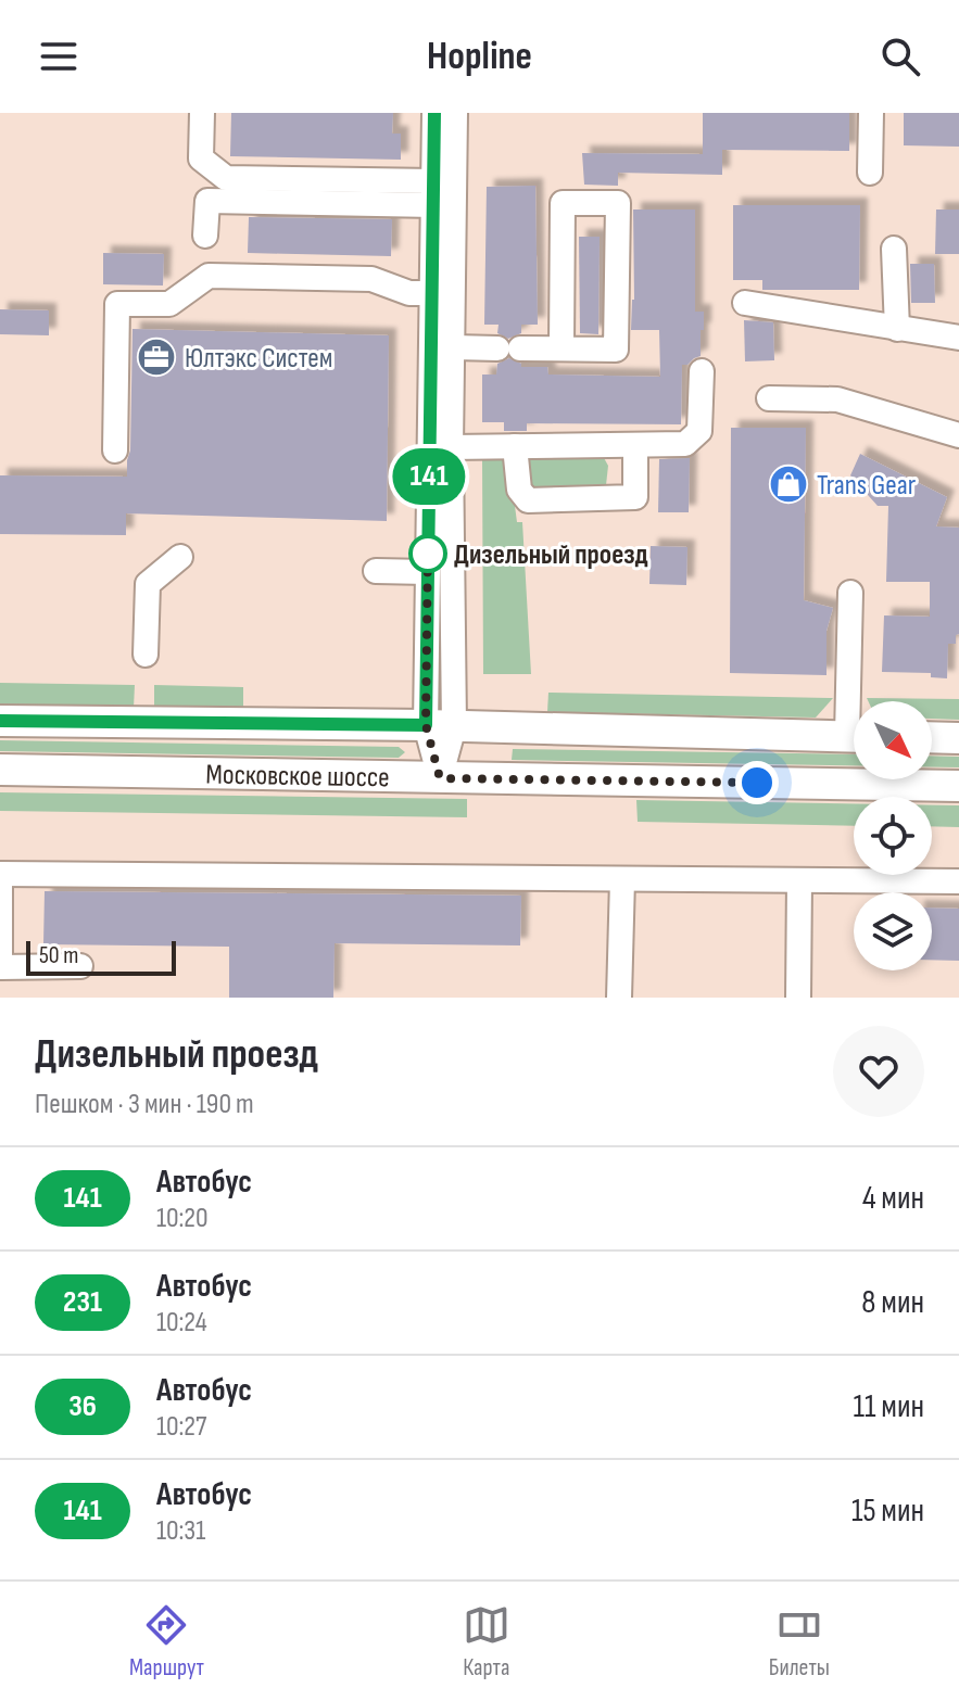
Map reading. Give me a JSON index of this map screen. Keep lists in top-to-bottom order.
{
  "streets": {
    "main road": ["Московское шоссе"]
  },
  "places": {
    "office": ["Юлтэкс Систем"],
    "shop": ["Trans Gear"],
    "other": ["Дизельный проезд"]
  },
  "lines": ["bus line 141"],
  "scale_bar": "50 m",
  "north": "bottom right",
  "page": {
    "header": "Hopline",
    "on_map": "141",
    "scale": "50 m",
    "heading": ["Дизельный проезд", "Пешком · 3 мин · 190 m"],
    "list": [
      {
        "mark": "141",
        "name": "Автобус",
        "note": "10:20",
        "value": "4 мин"
      },
      {
        "mark": "231",
        "name": "Автобус",
        "note": "10:24",
        "value": "8 мин"
      },
      {
        "mark": "36",
        "name": "Автобус",
        "note": "10:27",
        "value": "11 мин"
      },
      {
        "mark": "141",
        "name": "Автобус",
        "note": "10:31",
        "value": "15 мин"
      }
    ],
    "tabs": ["Маршрут", "Карта", "Билеты"]
  }
}
